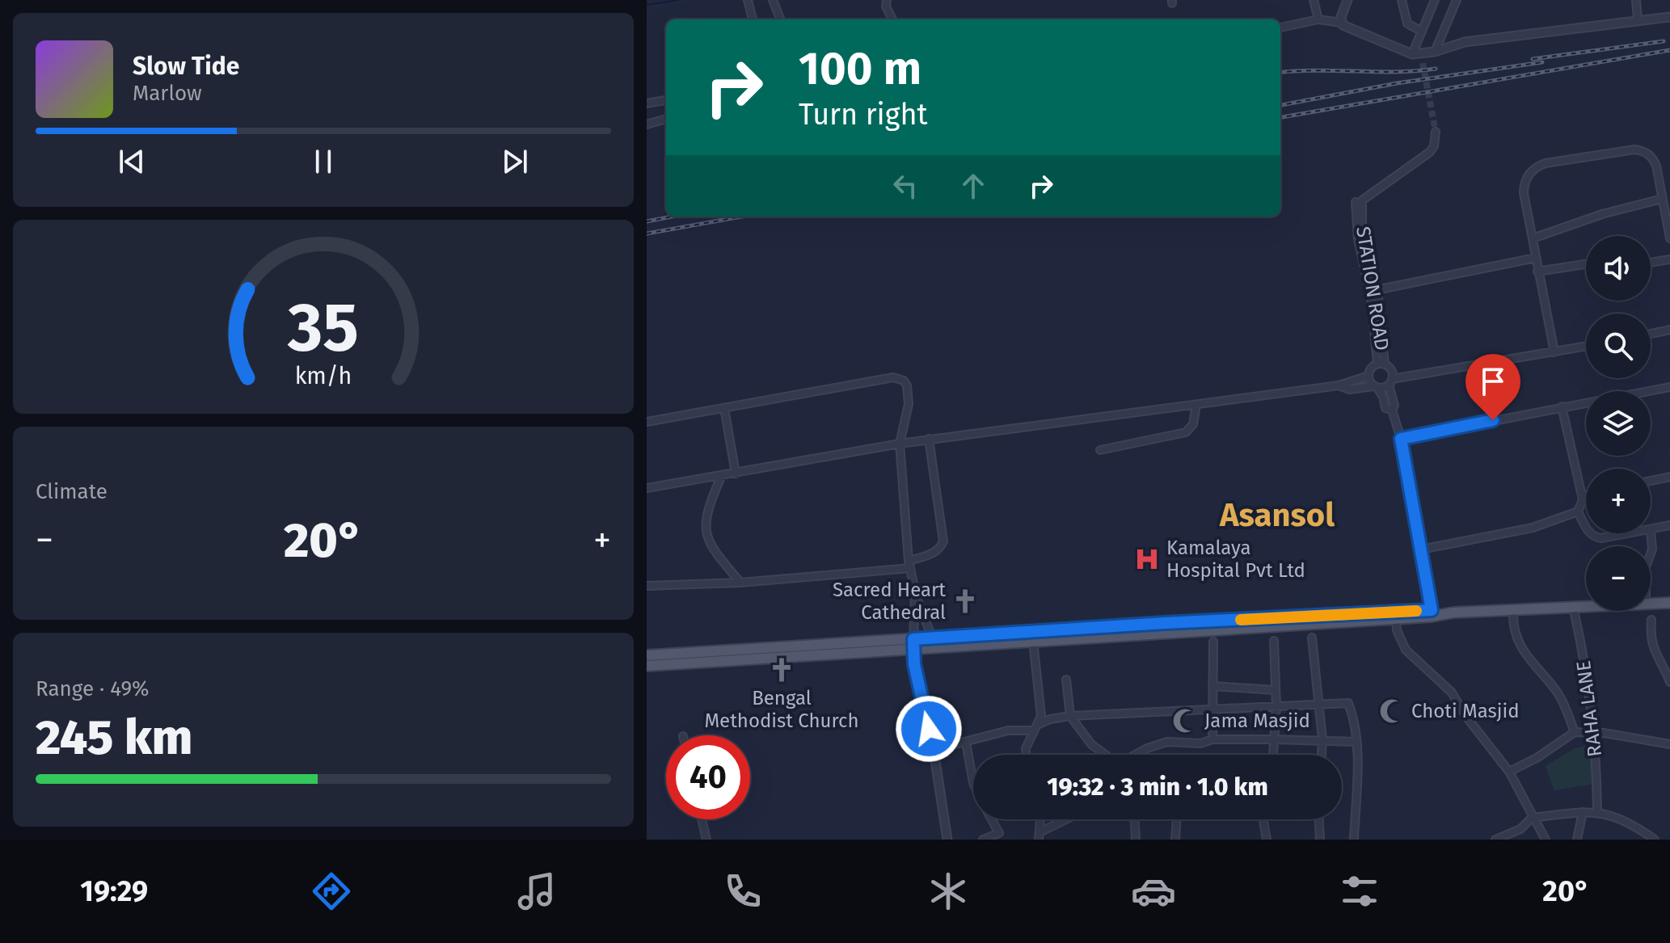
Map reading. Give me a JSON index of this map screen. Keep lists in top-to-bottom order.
{
  "streets": {
    "street": ["STATION ROAD", "RAHA LANE"]
  },
  "districts": ["Asansol"],
  "places": {
    "hospital": ["Kamalaya Hospital Pvt Ltd"],
    "church": ["Sacred Heart Cathedral", "Bengal Methodist Church"],
    "mosque": ["Choti Masjid", "Jama Masjid"]
  },
  "page": {
    "turn": ["100 m", "Turn right"],
    "song": ["Slow Tide", "Marlow"],
    "map_buttons": ["+", "−"],
    "tile": [
      "Climate",
      ["Range · 49%", "245 km"]
    ],
    "heat": ["−", "20°", "+"],
    "limit": "40",
    "trip": "19:32 · 3 min · 1.0 km",
    "tabs": ["19:29", "20°"],
    "gauge": ["35", "km/h"]
  }
}
